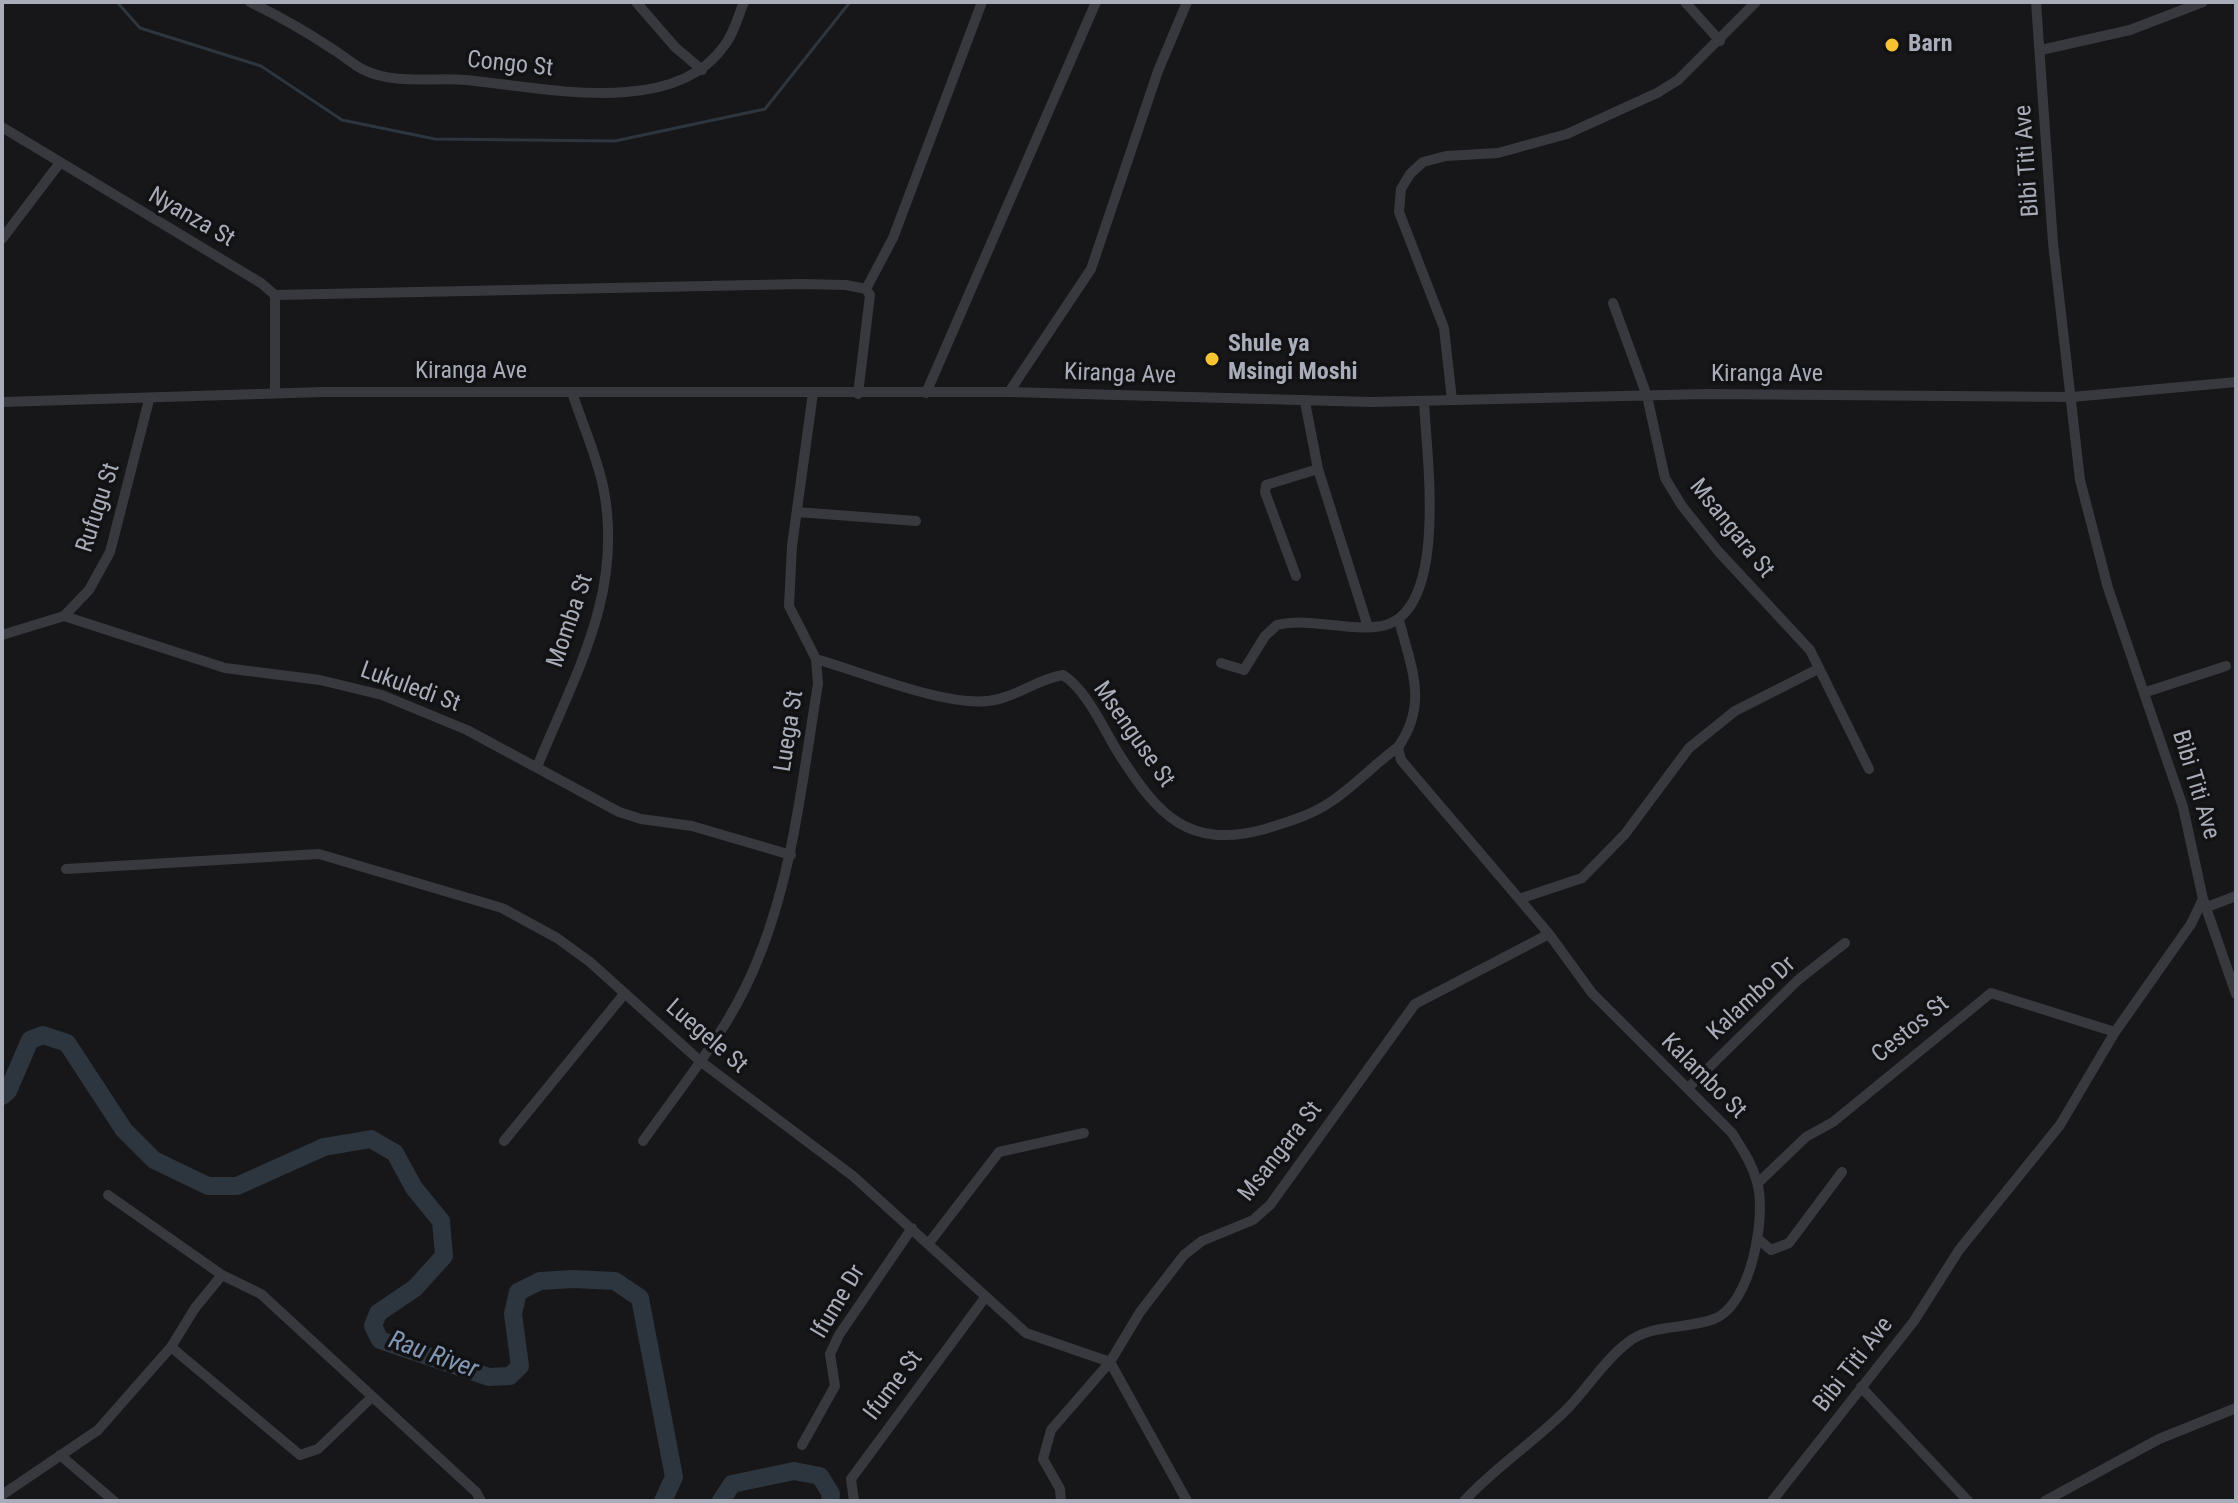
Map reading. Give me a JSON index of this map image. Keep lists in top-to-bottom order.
{
  "streets": {
    "street": [
      "Congo St",
      "Bibi Titi Ave",
      "Nyanza St",
      "Kiranga Ave",
      "Rufugu St",
      "Msangara St",
      "Momba St",
      "Lukuledi St",
      "Luega St",
      "Msenguse St",
      "Kalambo Dr",
      "Cestos St",
      "Luegele St",
      "Kalambo St",
      "Ifume Dr",
      "Ifume St"
    ]
  },
  "crossings": [
    ["Bibi Titi Ave", "Kiranga Ave"],
    ["Bibi Titi Ave", "Cestos St"],
    ["Kiranga Ave", "Rufugu St"],
    ["Kiranga Ave", "Msangara St"],
    ["Kiranga Ave", "Momba St"],
    ["Kiranga Ave", "Luega St"],
    ["Rufugu St", "Lukuledi St"],
    ["Msangara St", "Luegele St"],
    ["Msangara St", "Kalambo St"],
    ["Momba St", "Lukuledi St"],
    ["Lukuledi St", "Luega St"],
    ["Luega St", "Msenguse St"],
    ["Luega St", "Luegele St"],
    ["Msenguse St", "Kalambo St"],
    ["Kalambo Dr", "Kalambo St"],
    ["Cestos St", "Kalambo St"],
    ["Luegele St", "Ifume Dr"],
    ["Luegele St", "Ifume St"]
  ],
  "water": ["Rau River"],
  "places": ["Barn", "Shule ya Msingi Moshi"]
}
